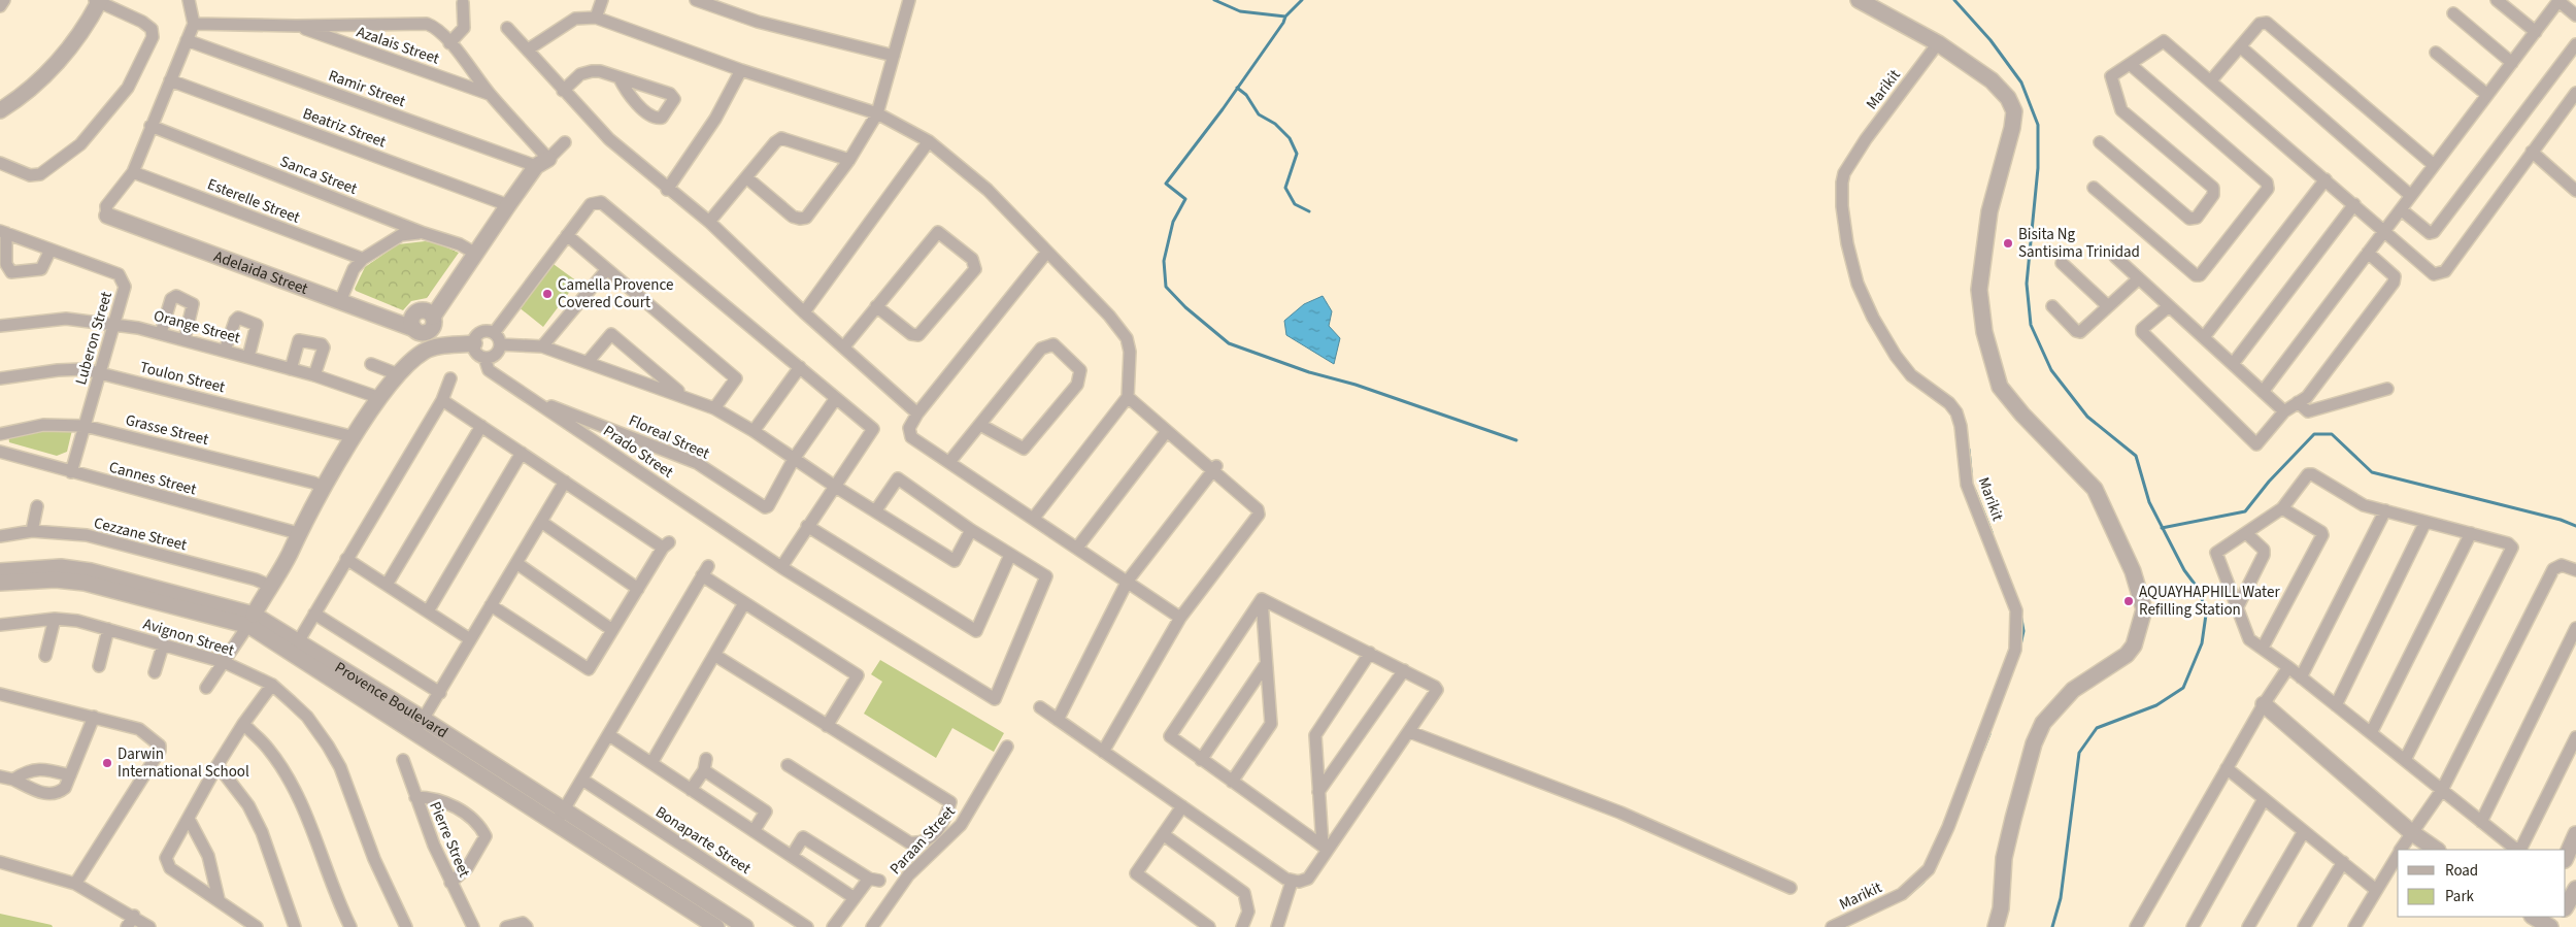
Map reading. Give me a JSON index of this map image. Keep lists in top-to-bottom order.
{
  "streets": {
    "street": [
      "Azalais Street",
      "Ramir Street",
      "Marikit",
      "Beatriz Street",
      "Sanca Street",
      "Esterelle Street",
      "Adelaida Street",
      "Orange Street",
      "Luberon Street",
      "Toulon Street",
      "Grasse Street",
      "Floreal Street",
      "Prado Street",
      "Cannes Street",
      "Cezzane Street",
      "Avignon Street",
      "Provence Boulevard",
      "Pierre Street",
      "Bonaparte Street",
      "Paraan Street"
    ]
  },
  "crossings": [
    ["Orange Street", "Luberon Street"],
    ["Luberon Street", "Toulon Street"],
    ["Luberon Street", "Grasse Street"],
    ["Luberon Street", "Cannes Street"],
    ["Floreal Street", "Prado Street"]
  ],
  "places": [
    "Bisita Ng Santisima Trinidad",
    "Camella Provence Covered Court",
    "AQUAYHAPHILL Water Refilling Station",
    "Darwin International School"
  ],
  "legend": ["Road", "Park"]
}
